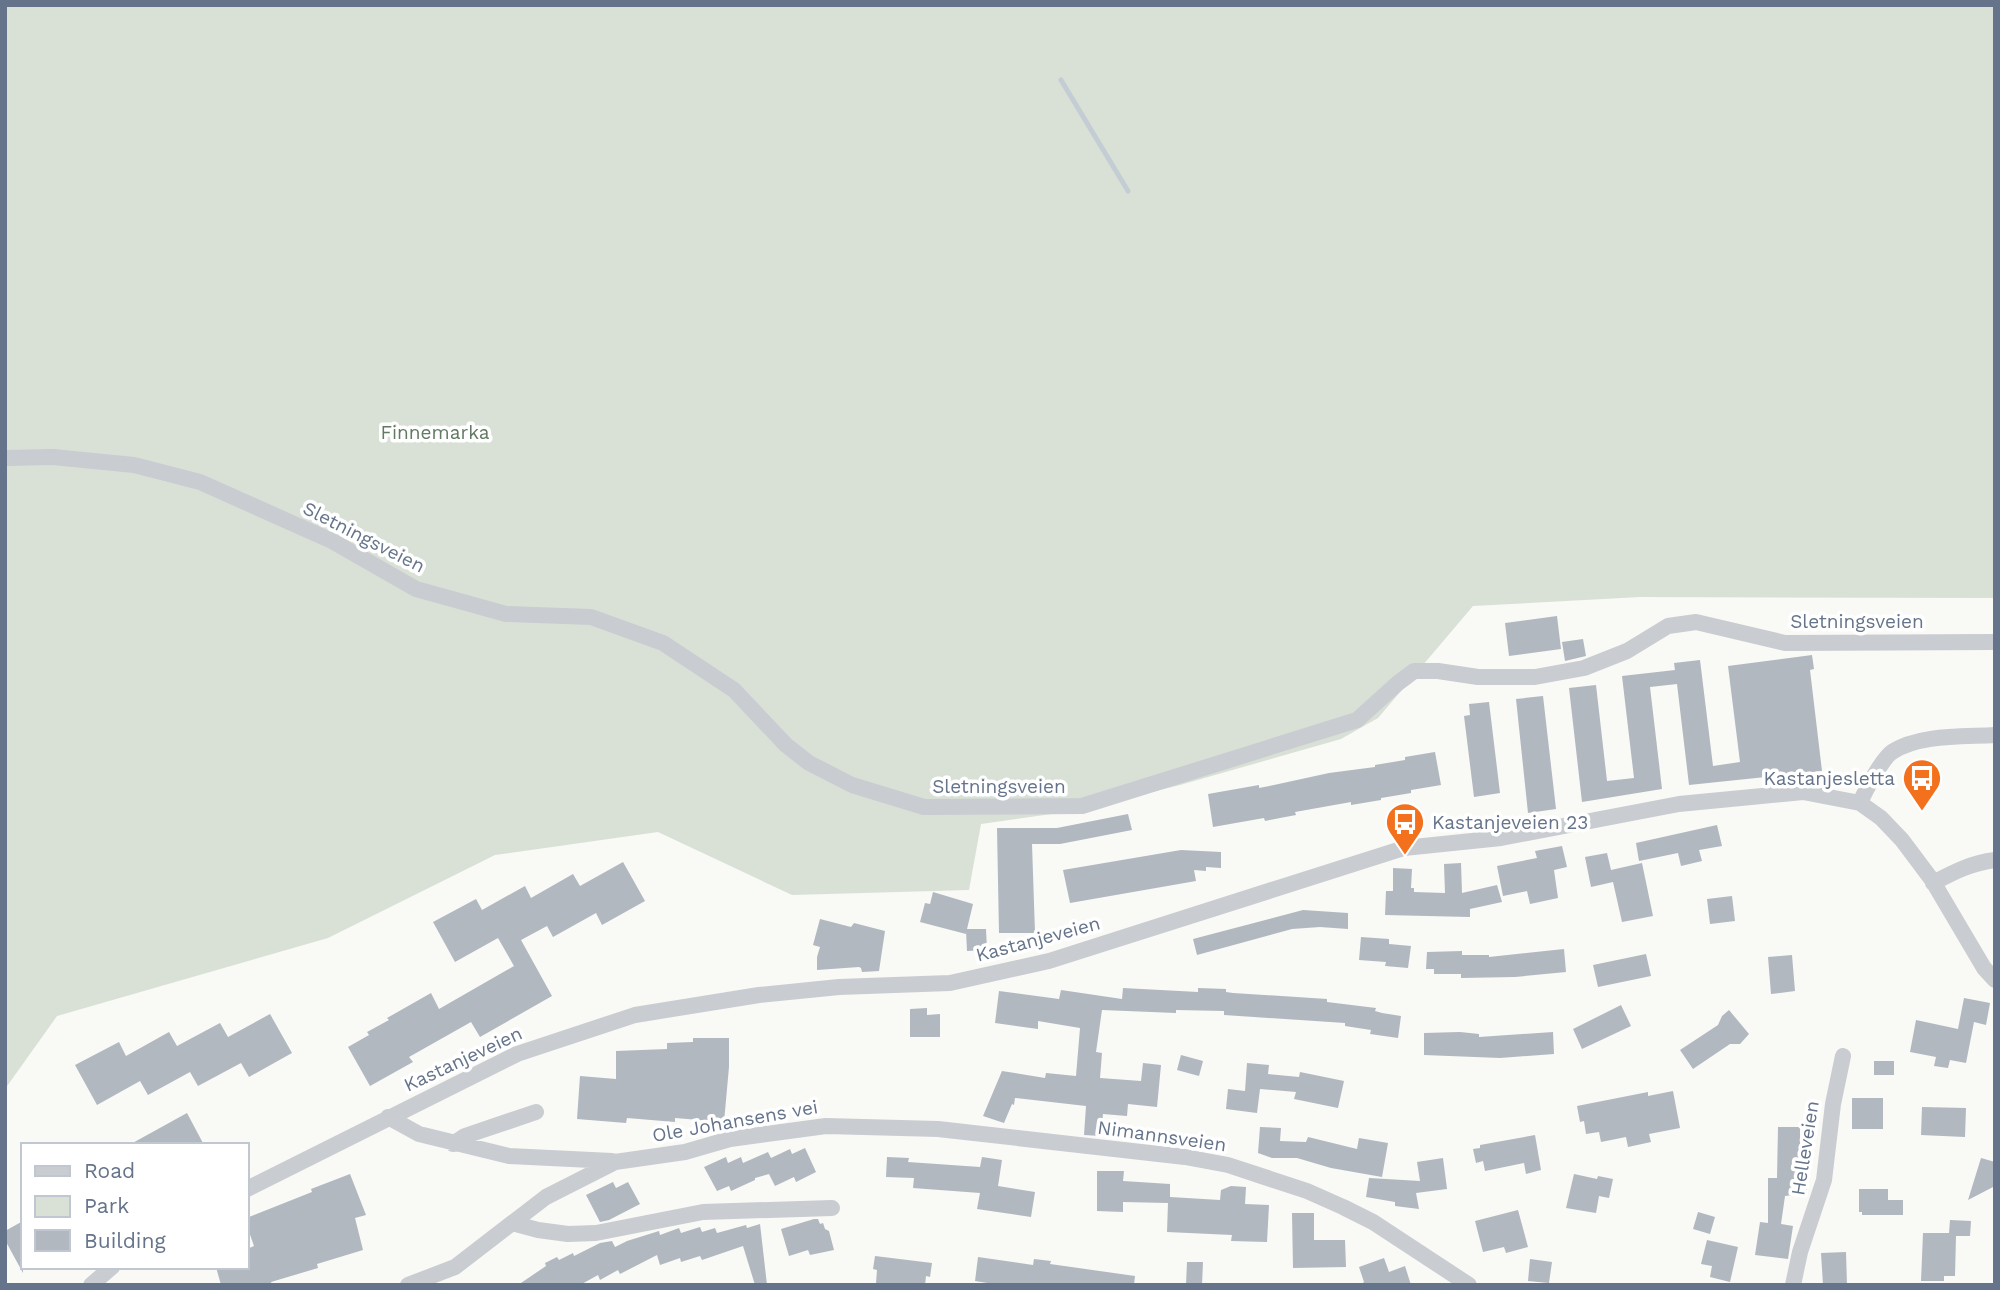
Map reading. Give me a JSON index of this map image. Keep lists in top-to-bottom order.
{
  "streets": {
    "street": [
      "Sletningsveien",
      "Kastanjeveien",
      "Ole Johansens vei",
      "Nimannsveien",
      "Helleveien"
    ]
  },
  "crossings": [
    ["Kastanjeveien", "Ole Johansens vei"],
    ["Ole Johansens vei", "Nimannsveien"]
  ],
  "parks": ["Finnemarka"],
  "places": {
    "bus stop": ["Kastanjesletta", "Kastanjeveien 23"]
  },
  "legend": ["Road", "Park", "Building"]
}
